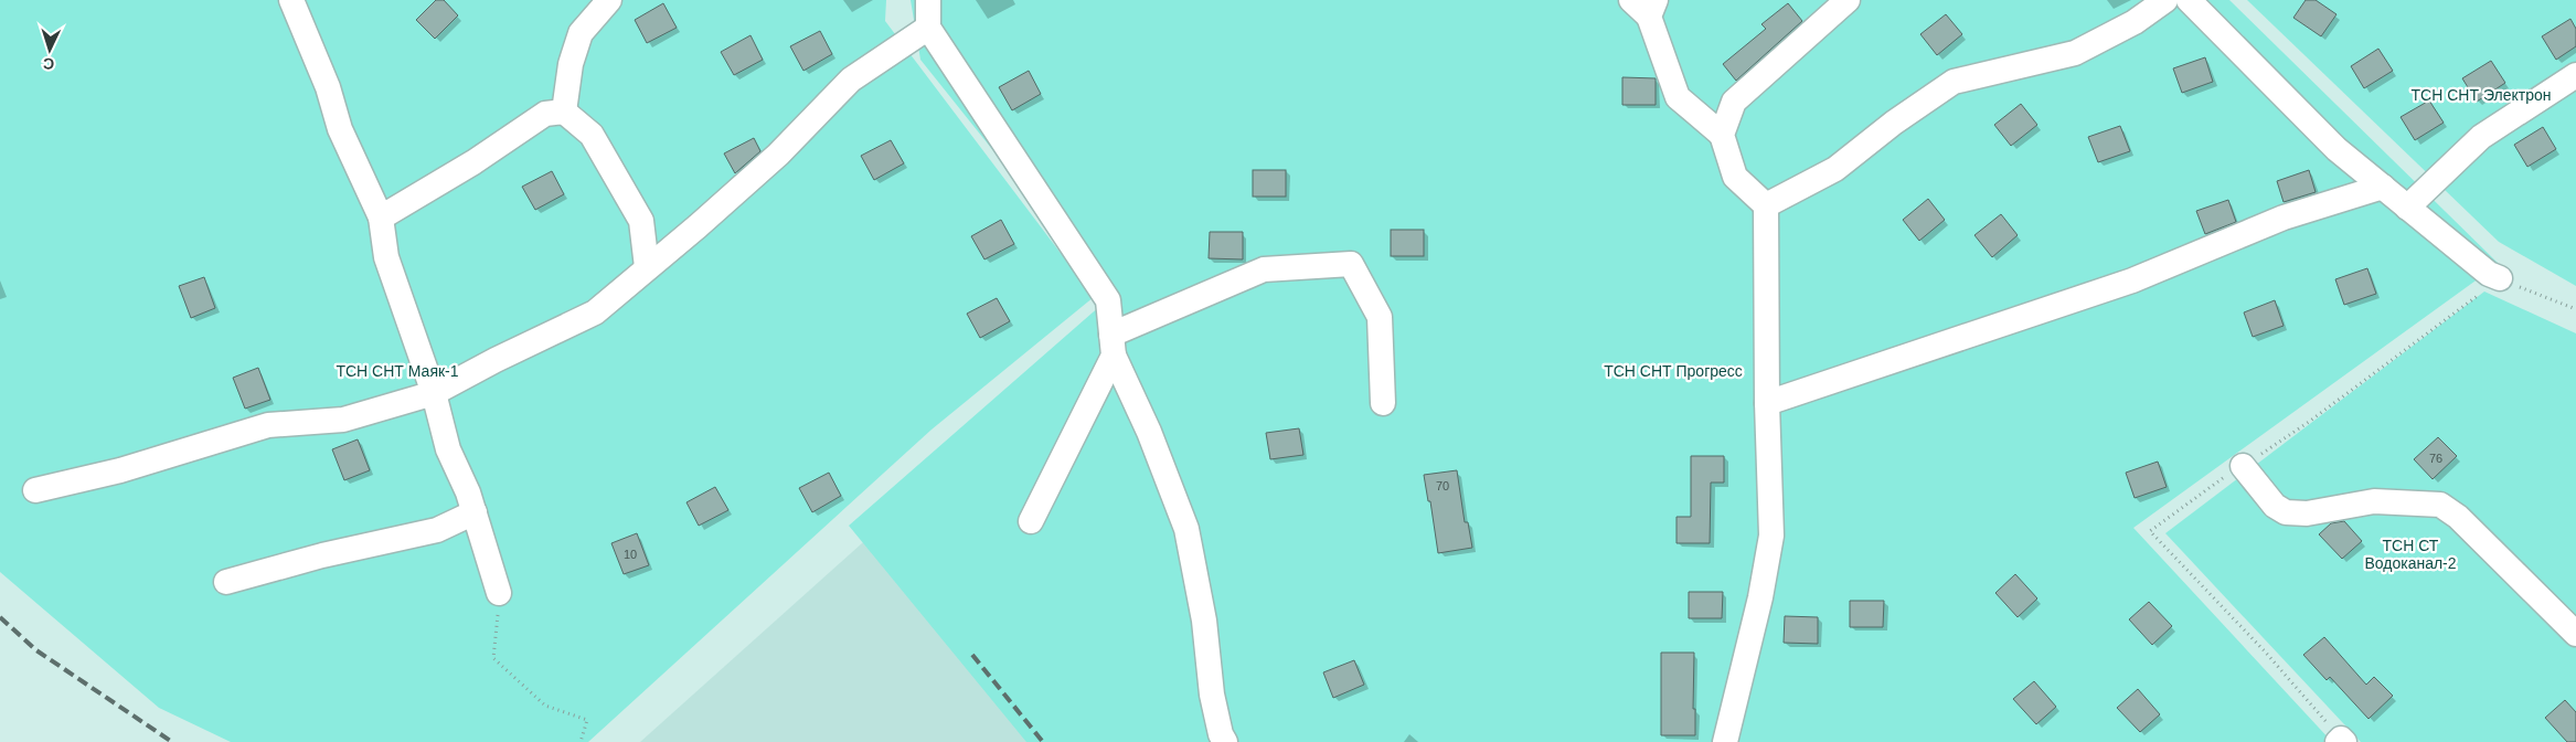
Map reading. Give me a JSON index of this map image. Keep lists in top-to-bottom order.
{
  "parks": [
    "ТСН СНТ Электрон",
    "ТСН СНТ Маяк-1",
    "ТСН СНТ Прогресс",
    "ТСН СТ Водоканал-2"
  ],
  "house_numbers": ["76", "70", "10"],
  "north": "bottom"
}
